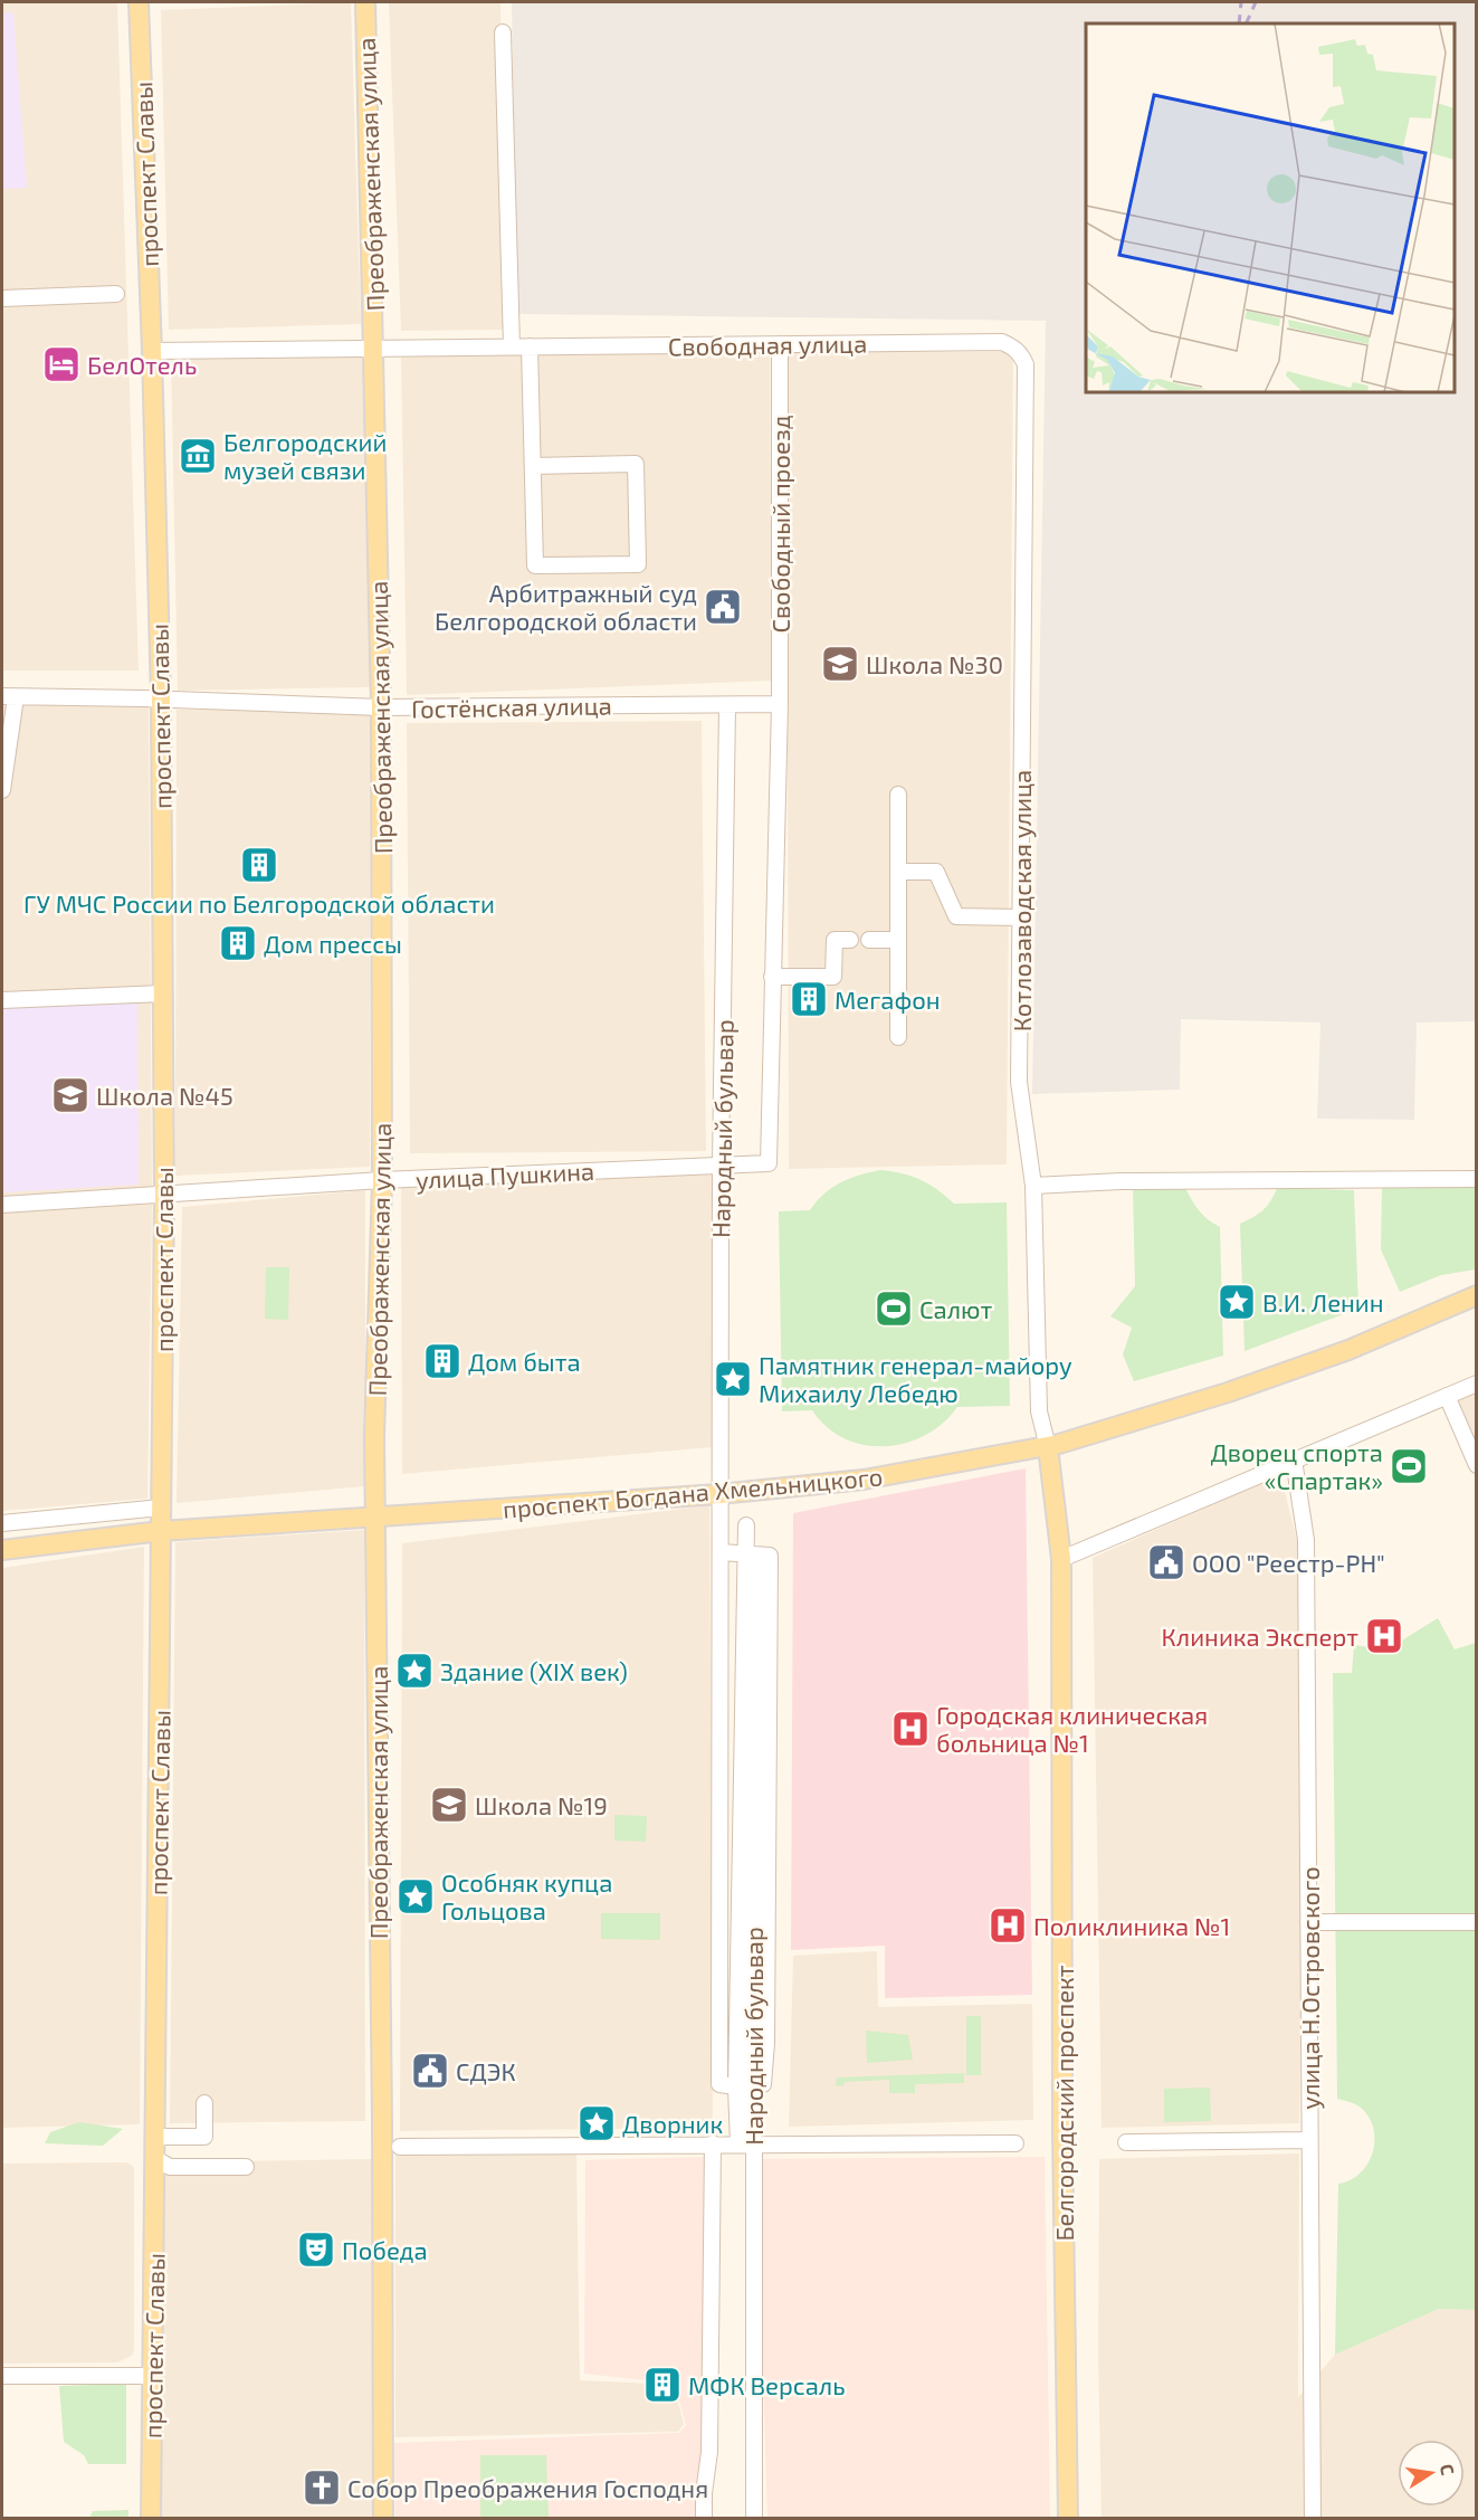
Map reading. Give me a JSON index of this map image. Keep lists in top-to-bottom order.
{
  "streets": {
    "main road": [
      "проспект Славы",
      "Преображенская улица",
      "проспект Богдана Хмельницкого",
      "Белгородский проспект"
    ],
    "street": [
      "Свободная улица",
      "Свободный проезд",
      "Гостёнская улица",
      "Котлозаводская улица",
      "Народный бульвар",
      "улица Пушкина",
      "улица Н.Островского"
    ]
  },
  "crossings": [
    ["проспект Славы", "Свободная улица"],
    ["проспект Славы", "Гостёнская улица"],
    ["проспект Славы", "улица Пушкина"],
    ["проспект Славы", "проспект Богдана Хмельницкого"],
    ["Преображенская улица", "Свободная улица"],
    ["Преображенская улица", "Гостёнская улица"],
    ["Преображенская улица", "улица Пушкина"],
    ["Преображенская улица", "проспект Богдана Хмельницкого"],
    ["Свободная улица", "Свободный проезд"],
    ["Свободная улица", "Котлозаводская улица"],
    ["Свободный проезд", "Гостёнская улица"],
    ["Свободный проезд", "Народный бульвар"],
    ["Гостёнская улица", "Народный бульвар"],
    ["Котлозаводская улица", "проспект Богдана Хмельницкого"],
    ["Котлозаводская улица", "Белгородский проспект"],
    ["Народный бульвар", "улица Пушкина"],
    ["Народный бульвар", "проспект Богдана Хмельницкого"],
    ["проспект Богдана Хмельницкого", "Белгородский проспект"]
  ],
  "places": {
    "hotel": ["БелОтель"],
    "museum": ["Белгородский музей связи"],
    "public building": ["Арбитражный суд Белгородской области", "ООО \"Реестр-РН\"", "СДЭК"],
    "school or university": ["Школа №30", "Школа №45", "Школа №19"],
    "building": [
      "ГУ МЧС России по Белгородской области",
      "Дом прессы",
      "Мегафон",
      "Дом быта",
      "МФК Версаль"
    ],
    "place": [
      "В.И. Ленин",
      "Памятник генерал-майору Михаилу Лебедю",
      "Здание (XIX век)",
      "Особняк купца Гольцова",
      "Дворник"
    ],
    "sports": ["Салют", "Дворец спорта «Спартак»"],
    "hospital": ["Клиника Эксперт", "Городская клиническая больница №1", "Поликлиника №1"],
    "theatre": ["Победа"],
    "church": ["Собор Преображения Господня"]
  },
  "north": "right"
}
